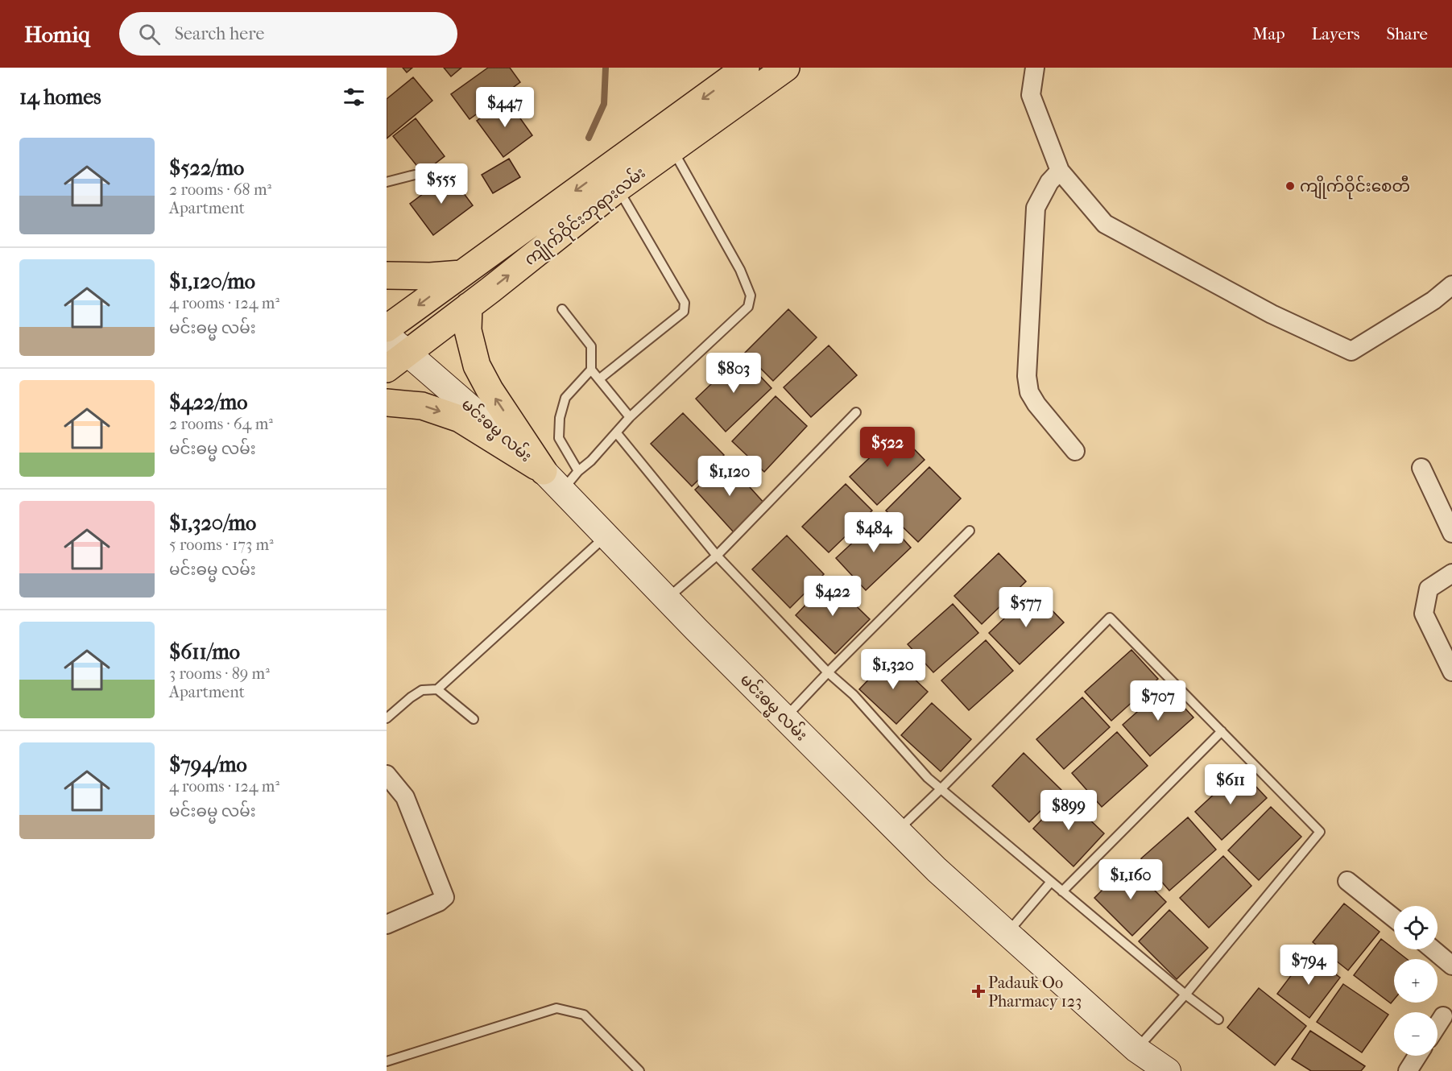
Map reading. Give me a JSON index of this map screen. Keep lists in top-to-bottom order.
{
  "streets": {
    "main road": ["ကျိုက်ဝိုင်းဘုရားလမ်း", "မင်းဓမ္မ လမ်း"]
  },
  "crossings": [
    ["ကျိုက်ဝိုင်းဘုရားလမ်း", "မင်းဓမ္မ လမ်း"]
  ],
  "places": {
    "other": ["ကျိုက်ဝိုင်းစေတီ"],
    "health": ["Padauk Oo Pharmacy 123"]
  },
  "page": {
    "header": "Homiq",
    "search": "Search here",
    "nav": ["Map", "Layers", "Share"],
    "heading": "14 homes",
    "price": [
      "$447",
      "$555",
      "$803",
      "$522",
      "$1,120",
      "$484",
      "$422",
      "$577",
      "$1,320",
      "$707",
      "$611",
      "$899",
      "$1,160",
      "$794"
    ],
    "list": [
      {
        "name": "$522/mo",
        "note": "2 rooms · 68 m² · Apartment"
      },
      {
        "name": "$1,120/mo",
        "note": "4 rooms · 124 m² · မင်းဓမ္မ လမ်း"
      },
      {
        "name": "$422/mo",
        "note": "2 rooms · 64 m² · မင်းဓမ္မ လမ်း"
      },
      {
        "name": "$1,320/mo",
        "note": "5 rooms · 173 m² · မင်းဓမ္မ လမ်း"
      },
      {
        "name": "$611/mo",
        "note": "3 rooms · 89 m² · Apartment"
      },
      {
        "name": "$794/mo",
        "note": "4 rooms · 124 m² · မင်းဓမ္မ လမ်း"
      }
    ],
    "map_buttons": ["+", "−"]
  }
}
